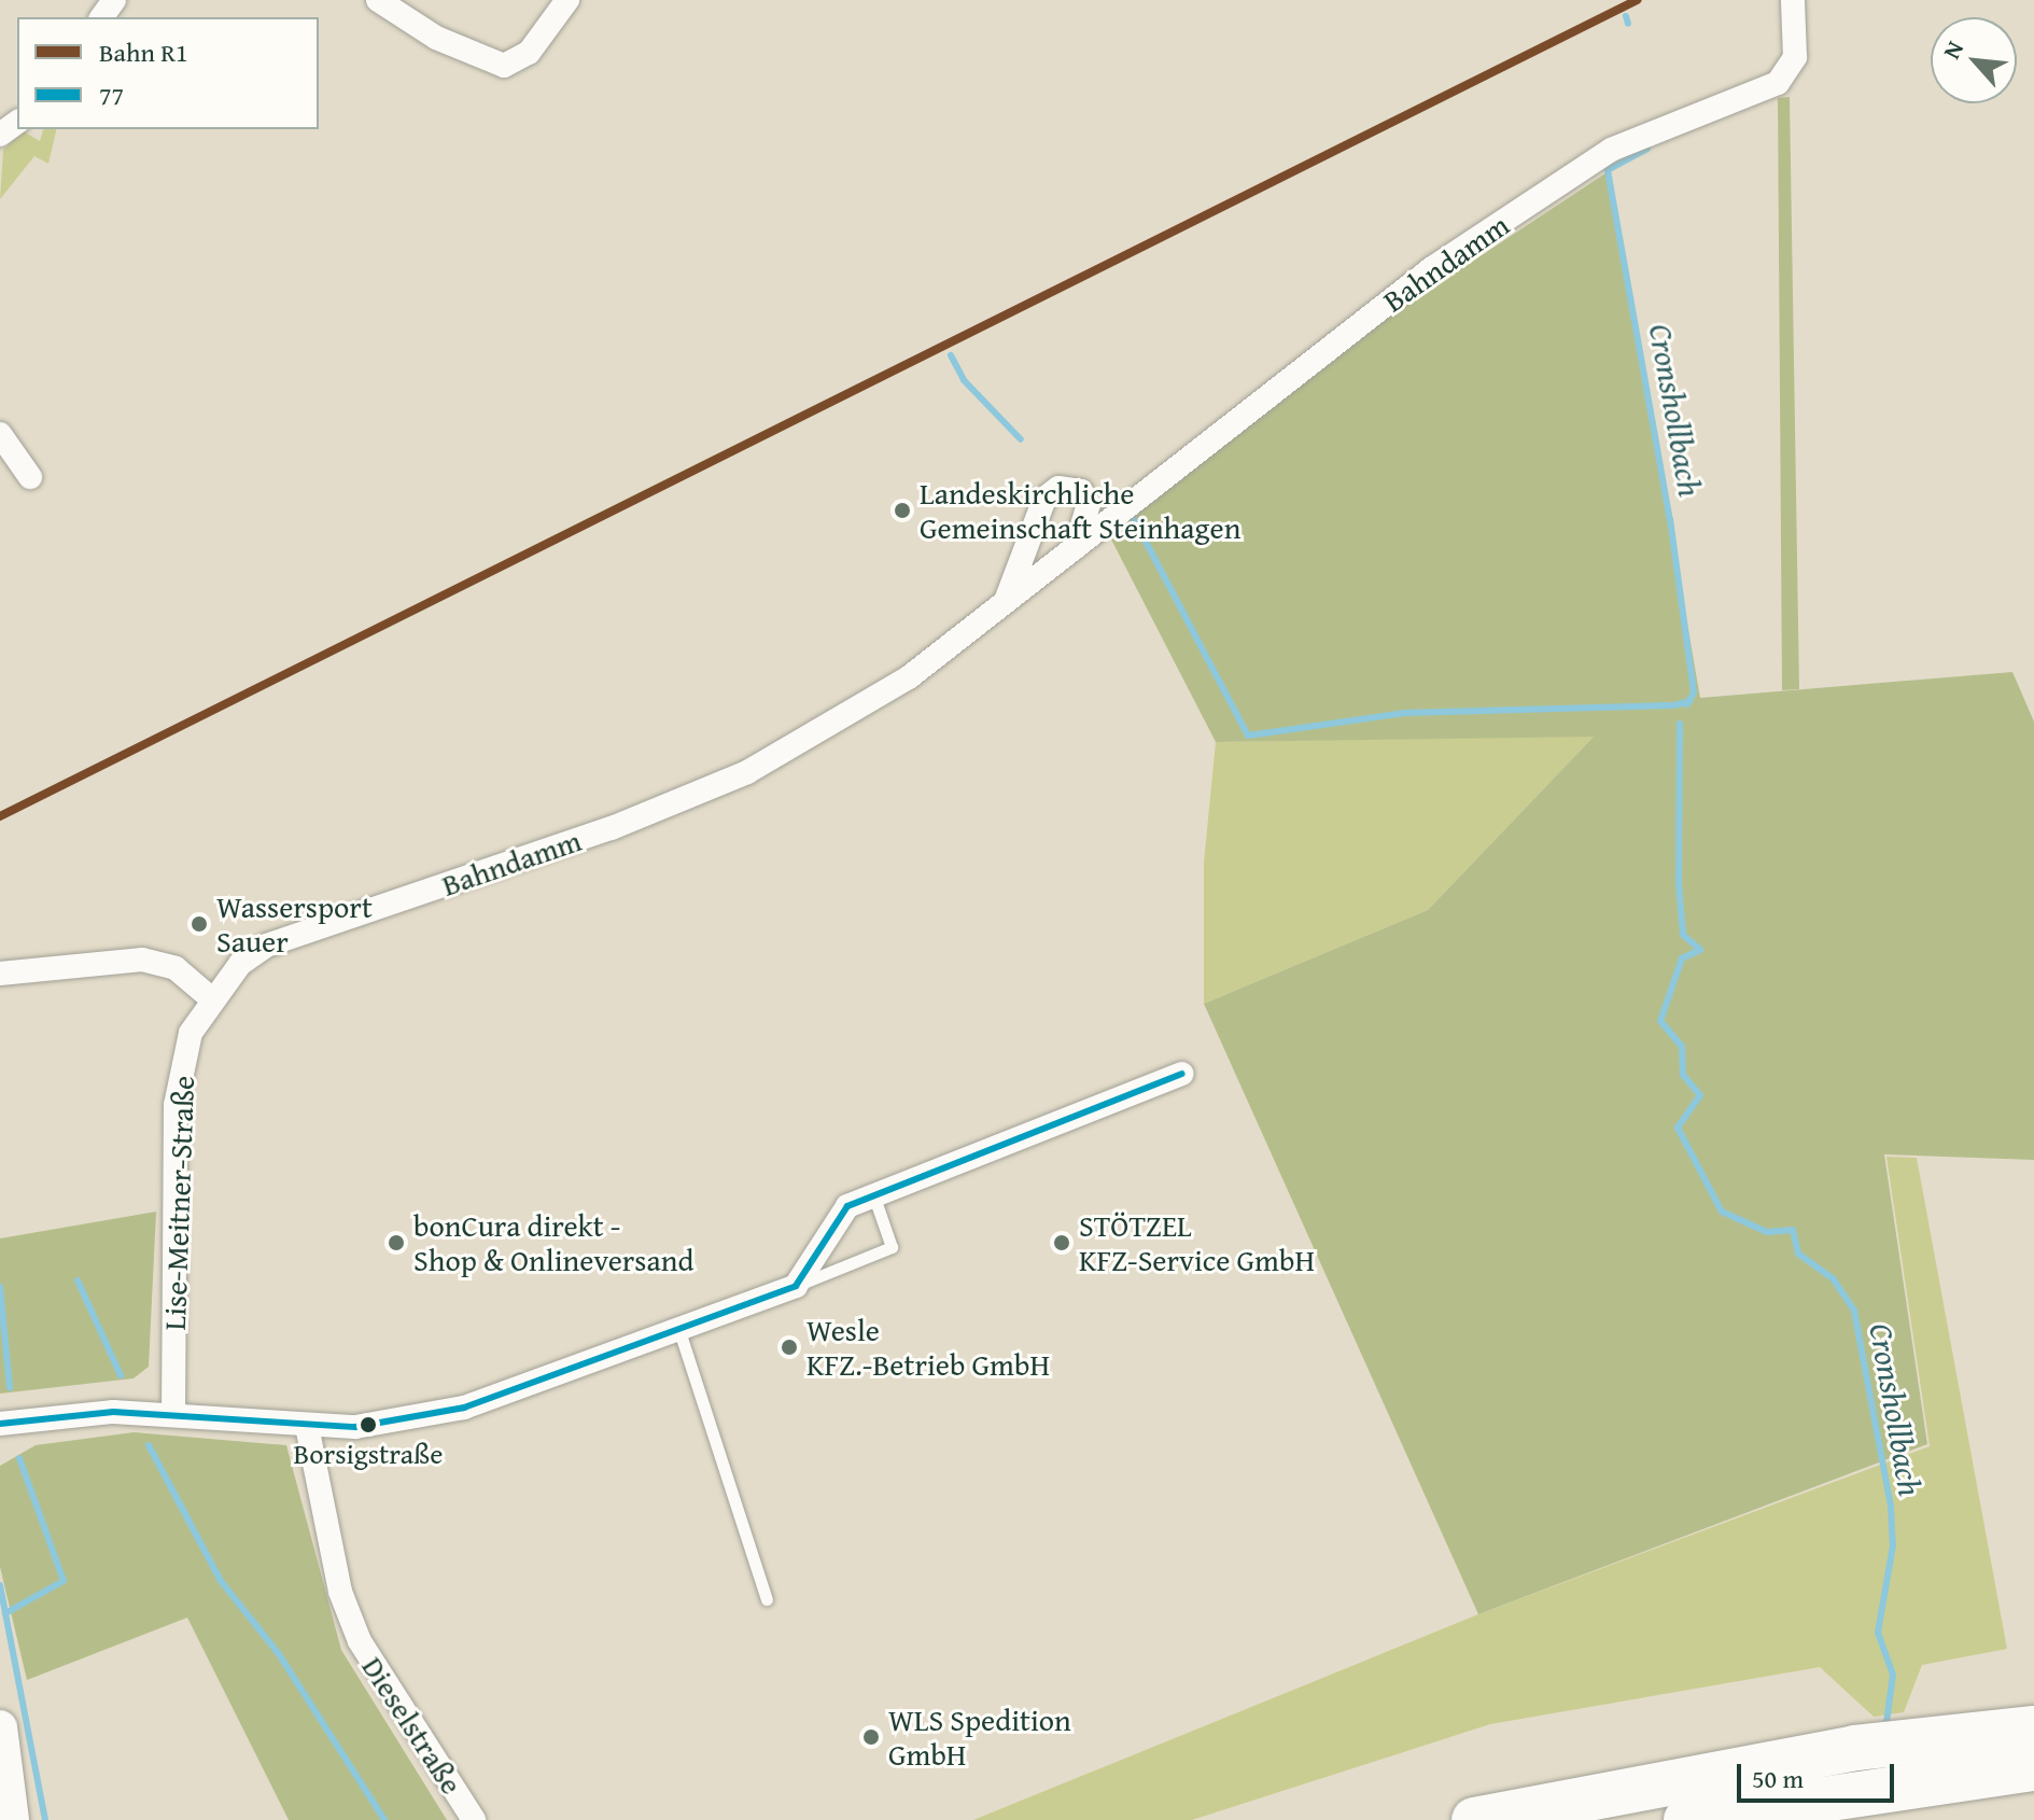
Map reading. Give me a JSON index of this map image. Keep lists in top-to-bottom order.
{
  "streets": {
    "street": ["Bahndamm", "Lise-Meitner-Straße", "Dieselstraße"]
  },
  "crossings": [
    ["Bahndamm", "Lise-Meitner-Straße"]
  ],
  "water": ["Cronshollbach"],
  "places": [
    "Landeskirchliche Gemeinschaft Steinhagen",
    "Wassersport Sauer",
    "bonCura direkt - Shop & Onlineversand",
    "STÖTZEL KFZ-Service GmbH",
    "Wesle KFZ.-Betrieb GmbH",
    "Borsigstraße",
    "WLS Spedition GmbH"
  ],
  "lines": ["rail line R1", "transit line 77"],
  "legend": ["Bahn R1", "77"],
  "scale_bar": "50 m",
  "north": "top left"
}
